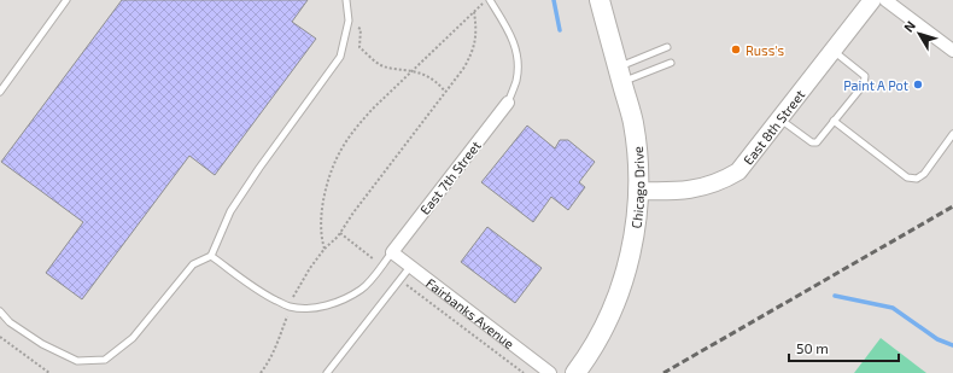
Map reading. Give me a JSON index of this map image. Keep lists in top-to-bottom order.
{
  "streets": {
    "main road": ["East 8th Street", "Chicago Drive"],
    "street": ["East 7th Street", "Fairbanks Avenue"]
  },
  "crossings": [
    ["East 8th Street", "Chicago Drive"],
    ["East 7th Street", "Fairbanks Avenue"]
  ],
  "places": ["Russ's", "Paint A Pot"],
  "scale_bar": "50 m",
  "north": "top left"
}
